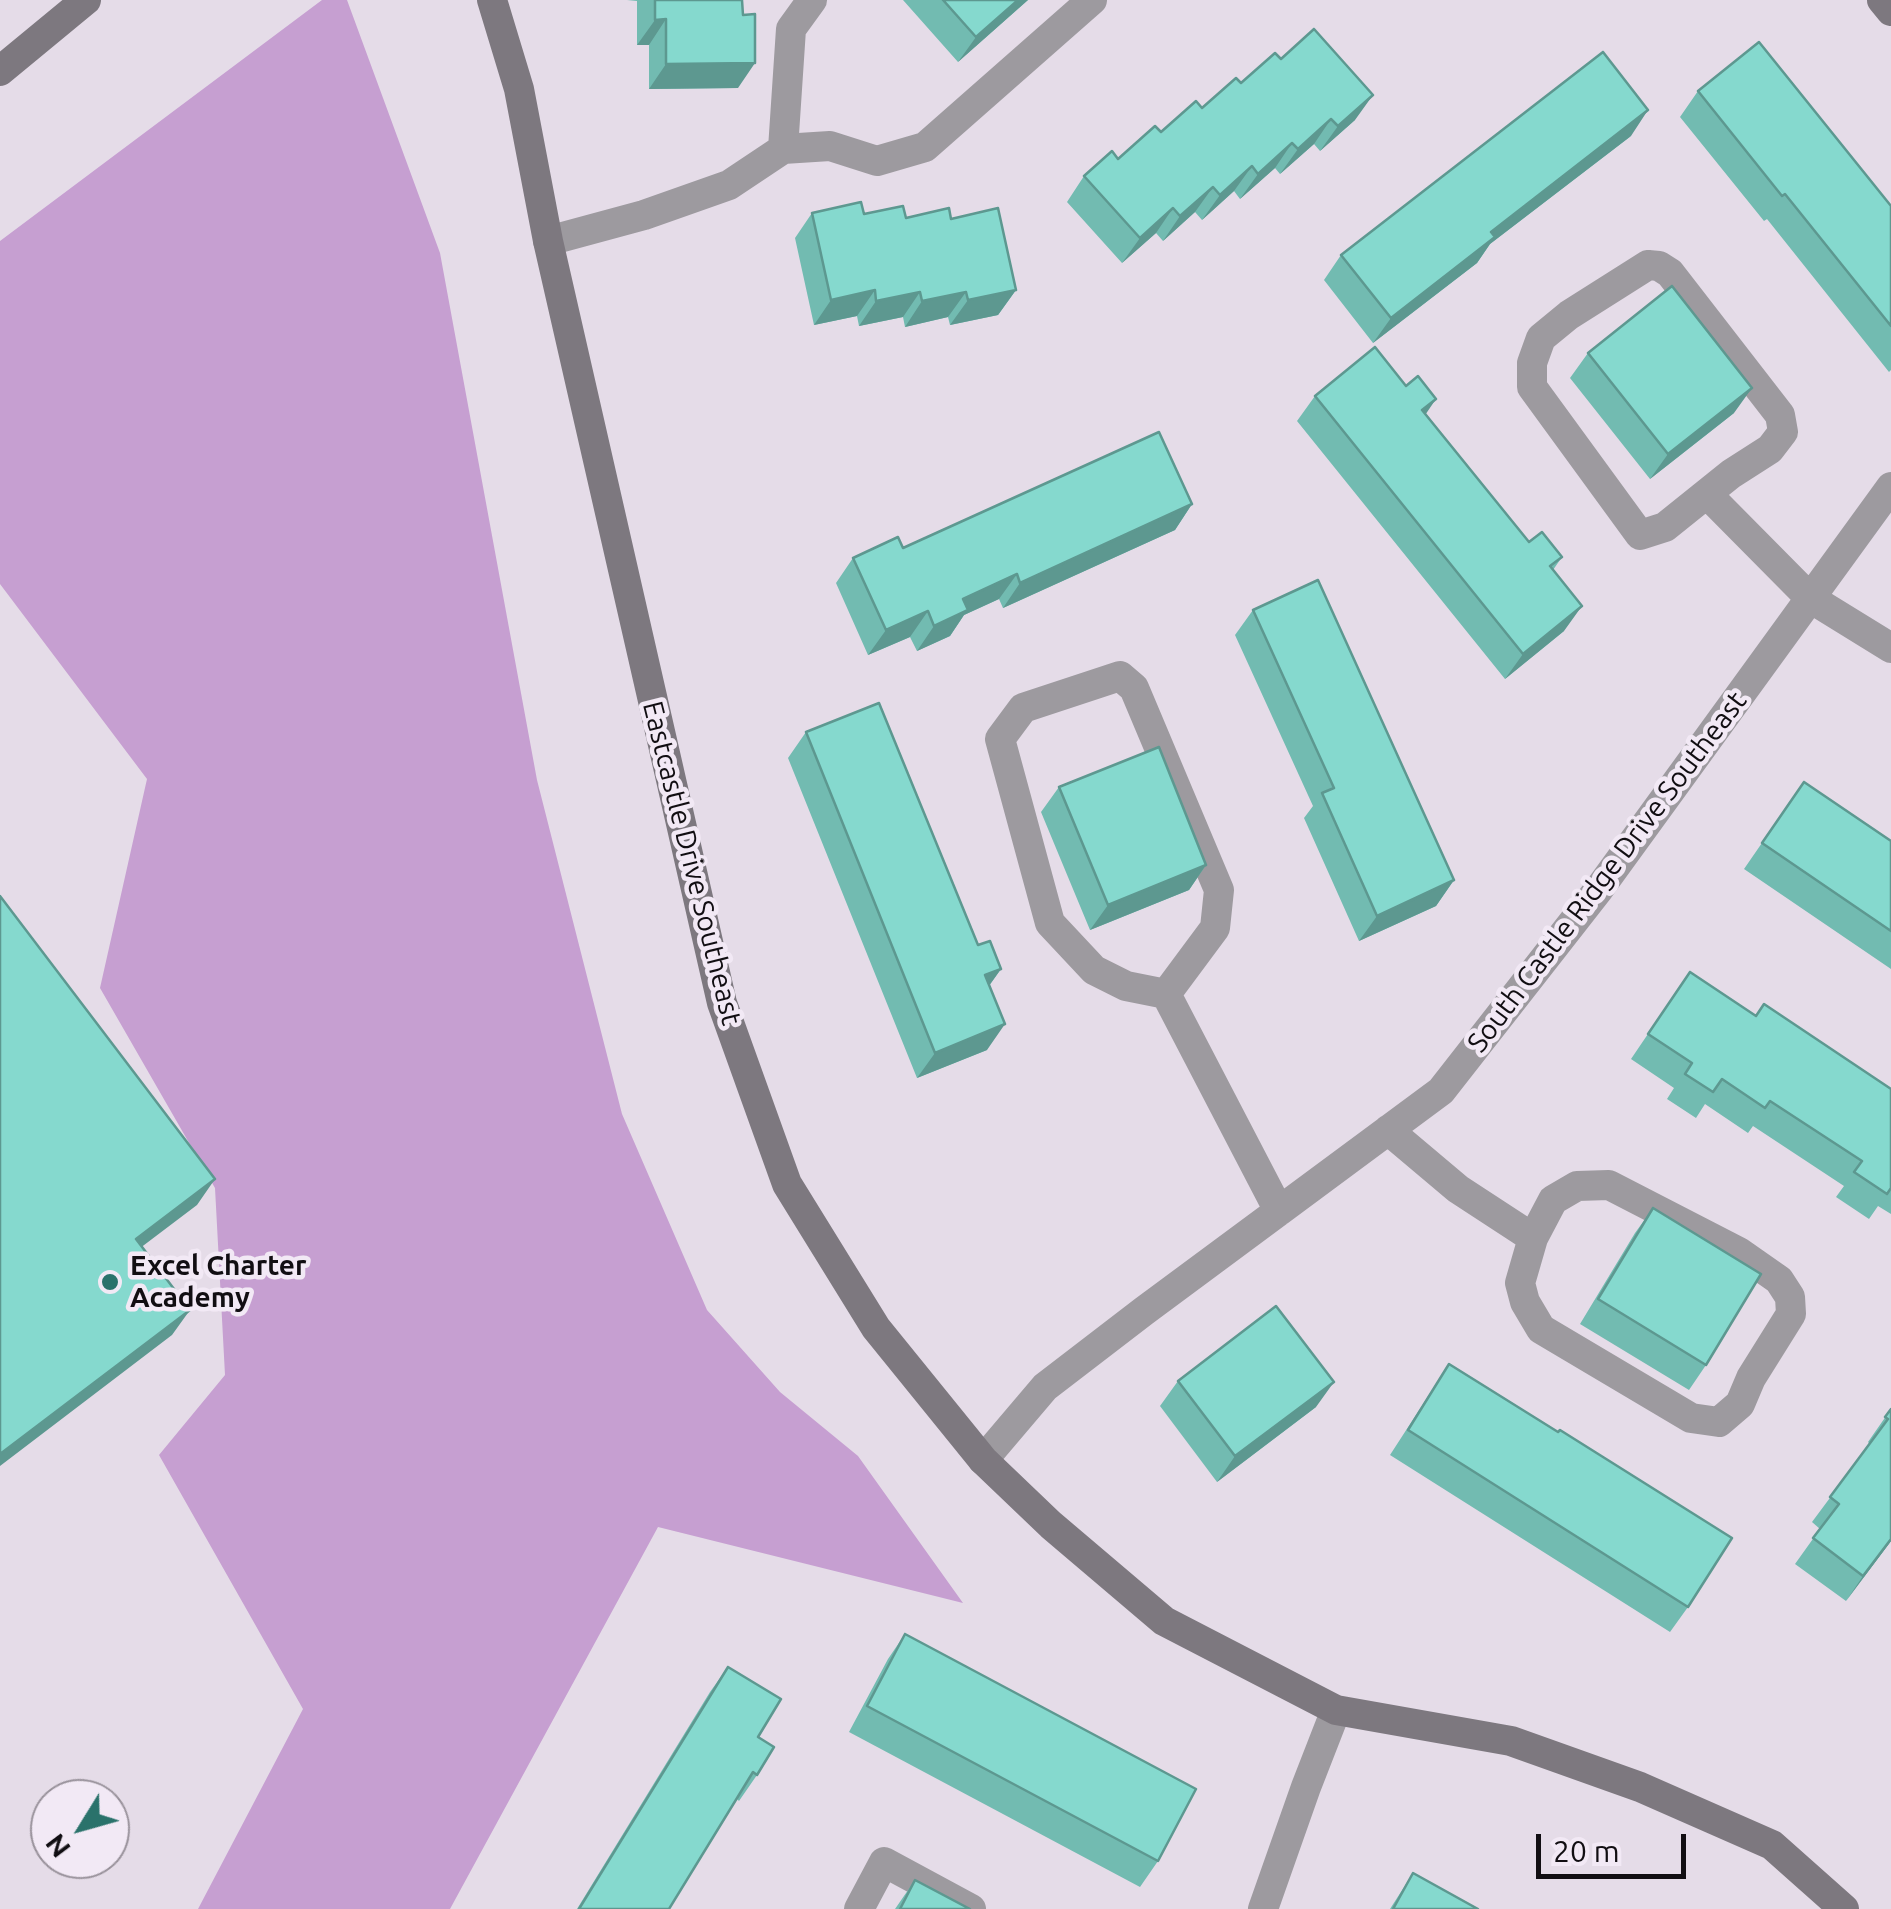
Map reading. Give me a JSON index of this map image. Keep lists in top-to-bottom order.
{
  "streets": {
    "street": ["Eastcastle Drive Southeast", "South Castle Ridge Drive Southeast"]
  },
  "crossings": [
    ["Eastcastle Drive Southeast", "South Castle Ridge Drive Southeast"]
  ],
  "places": ["Excel Charter Academy"],
  "scale_bar": "20 m",
  "north": "bottom left"
}
